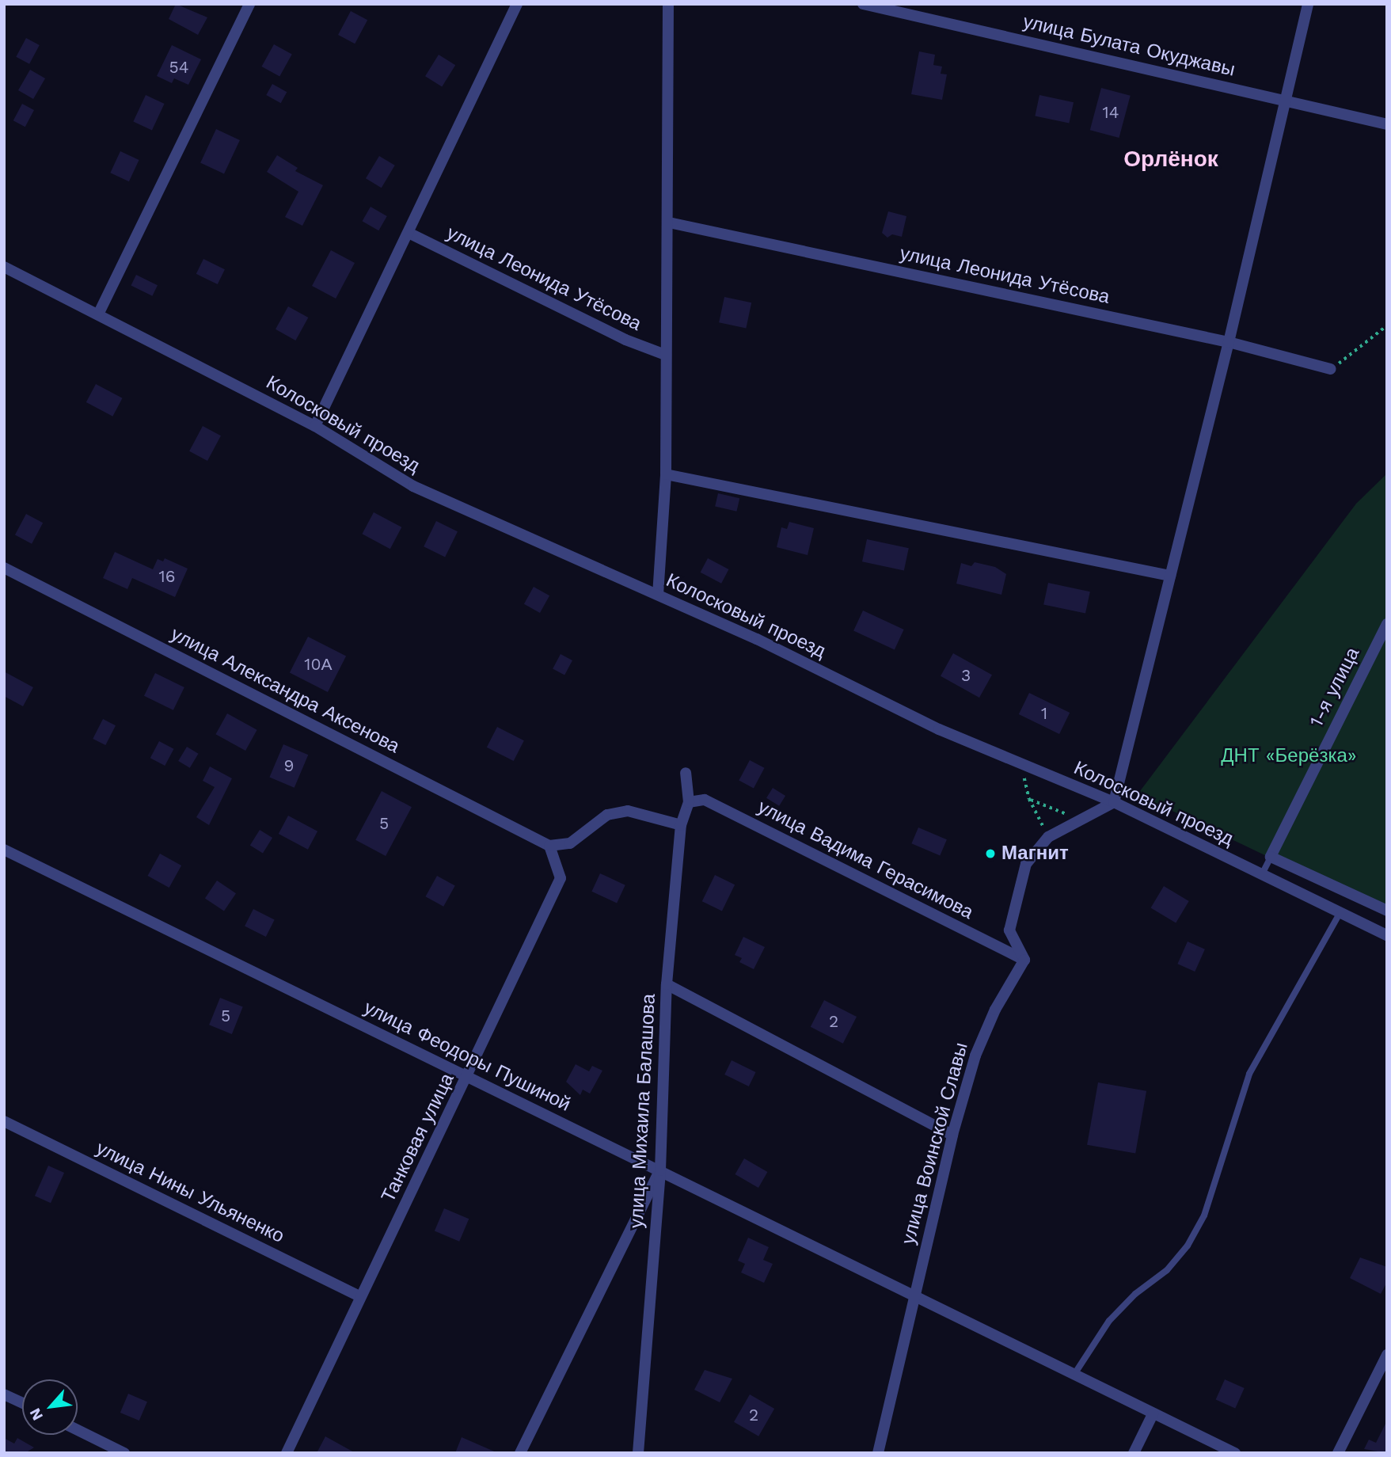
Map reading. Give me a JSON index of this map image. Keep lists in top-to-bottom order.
{
  "streets": {
    "street": [
      "улица Булата Окуджавы",
      "улица Леонида Утёсова",
      "Колосковый проезд",
      "1-я улица",
      "улица Александра Аксенова",
      "улица Вадима Герасимова",
      "улица Феодоры Пушиной",
      "улица Михаила Балашова",
      "Танковая улица",
      "улица Воинской Славы",
      "улица Нины Ульяненко"
    ]
  },
  "crossings": [
    ["улица Леонида Утёсова", "Колосковый проезд"],
    ["улица Александра Аксенова", "Танковая улица"],
    ["улица Вадима Герасимова", "улица Михаила Балашова"],
    ["улица Вадима Герасимова", "улица Воинской Славы"],
    ["улица Феодоры Пушиной", "улица Михаила Балашова"],
    ["улица Феодоры Пушиной", "Танковая улица"],
    ["улица Феодоры Пушиной", "улица Воинской Славы"],
    ["Танковая улица", "улица Нины Ульяненко"]
  ],
  "districts": ["Орлёнок"],
  "parks": ["ДНТ «Берёзка»"],
  "places": ["Магнит"],
  "house_numbers": [
    "54",
    "14",
    "16",
    "10А",
    "3",
    "1",
    "9",
    "5",
    "5",
    "2",
    "2"
  ],
  "north": "bottom left"
}
